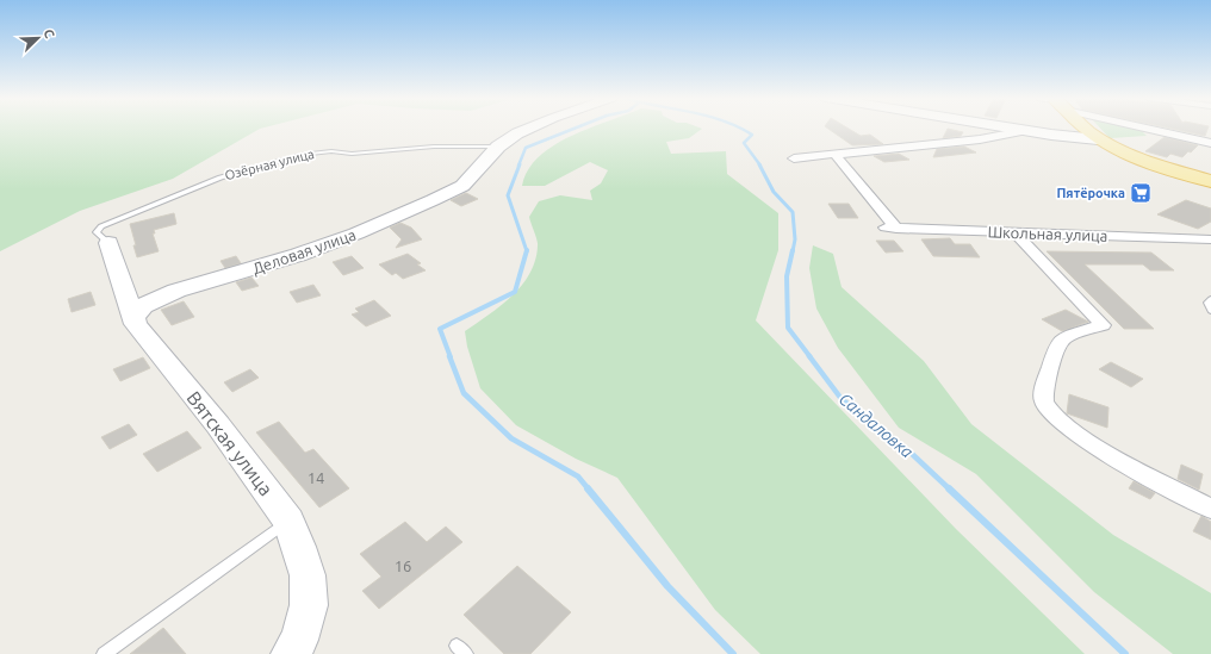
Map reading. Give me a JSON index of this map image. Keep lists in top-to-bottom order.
{
  "streets": {
    "street": ["Школьная улица", "Деловая улица", "Вятская улица"],
    "lane": ["Озёрная улица"]
  },
  "crossings": [
    ["Озёрная улица", "Деловая улица"],
    ["Озёрная улица", "Вятская улица"],
    ["Деловая улица", "Вятская улица"]
  ],
  "water": ["Сандаловка"],
  "places": {
    "supermarket": ["Пятёрочка"]
  },
  "house_numbers": ["14", "16"],
  "north": "top right"
}
